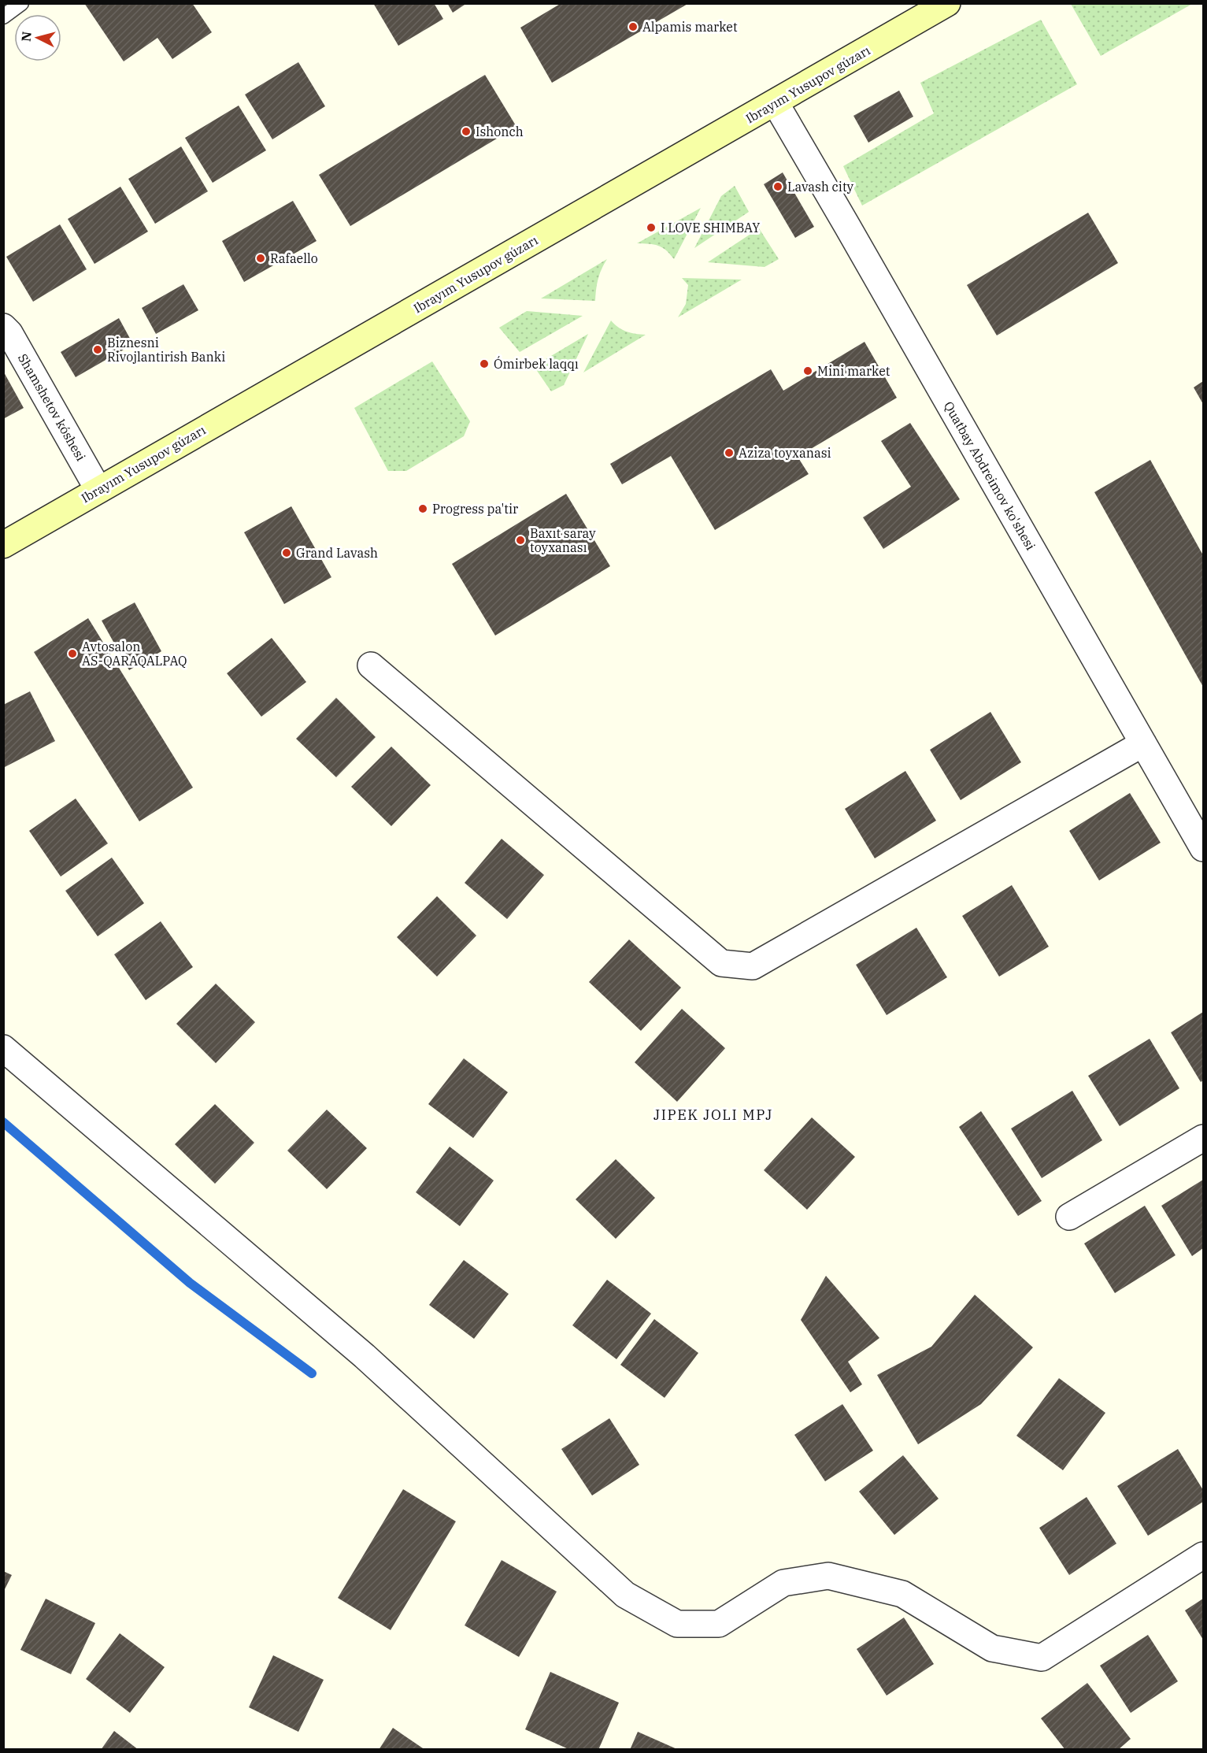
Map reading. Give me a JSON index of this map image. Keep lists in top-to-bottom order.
{
  "streets": {
    "main road": ["Ibrayım Yusupov gúzarı"],
    "street": ["Shamshetov kóshesi", "Quatbay Abdreimov ko'shesi"]
  },
  "crossings": [
    ["Ibrayım Yusupov gúzarı", "Shamshetov kóshesi"],
    ["Ibrayım Yusupov gúzarı", "Quatbay Abdreimov ko'shesi"]
  ],
  "districts": ["JIPEK JOLI MPJ"],
  "places": [
    "Alpamis market",
    "Ishonch",
    "Lavash city",
    "I LOVE SHIMBAY",
    "Rafaello",
    "Biznesni Rivojlantirish Banki",
    "Ómirbek laqqı",
    "Mini market",
    "Aziza toyxanasi",
    "Progress pa'tir",
    "Baxıt saray toyxanası",
    "Grand Lavash",
    "Avtosalon AS-QARAQALPAQ"
  ],
  "north": "left"
}
